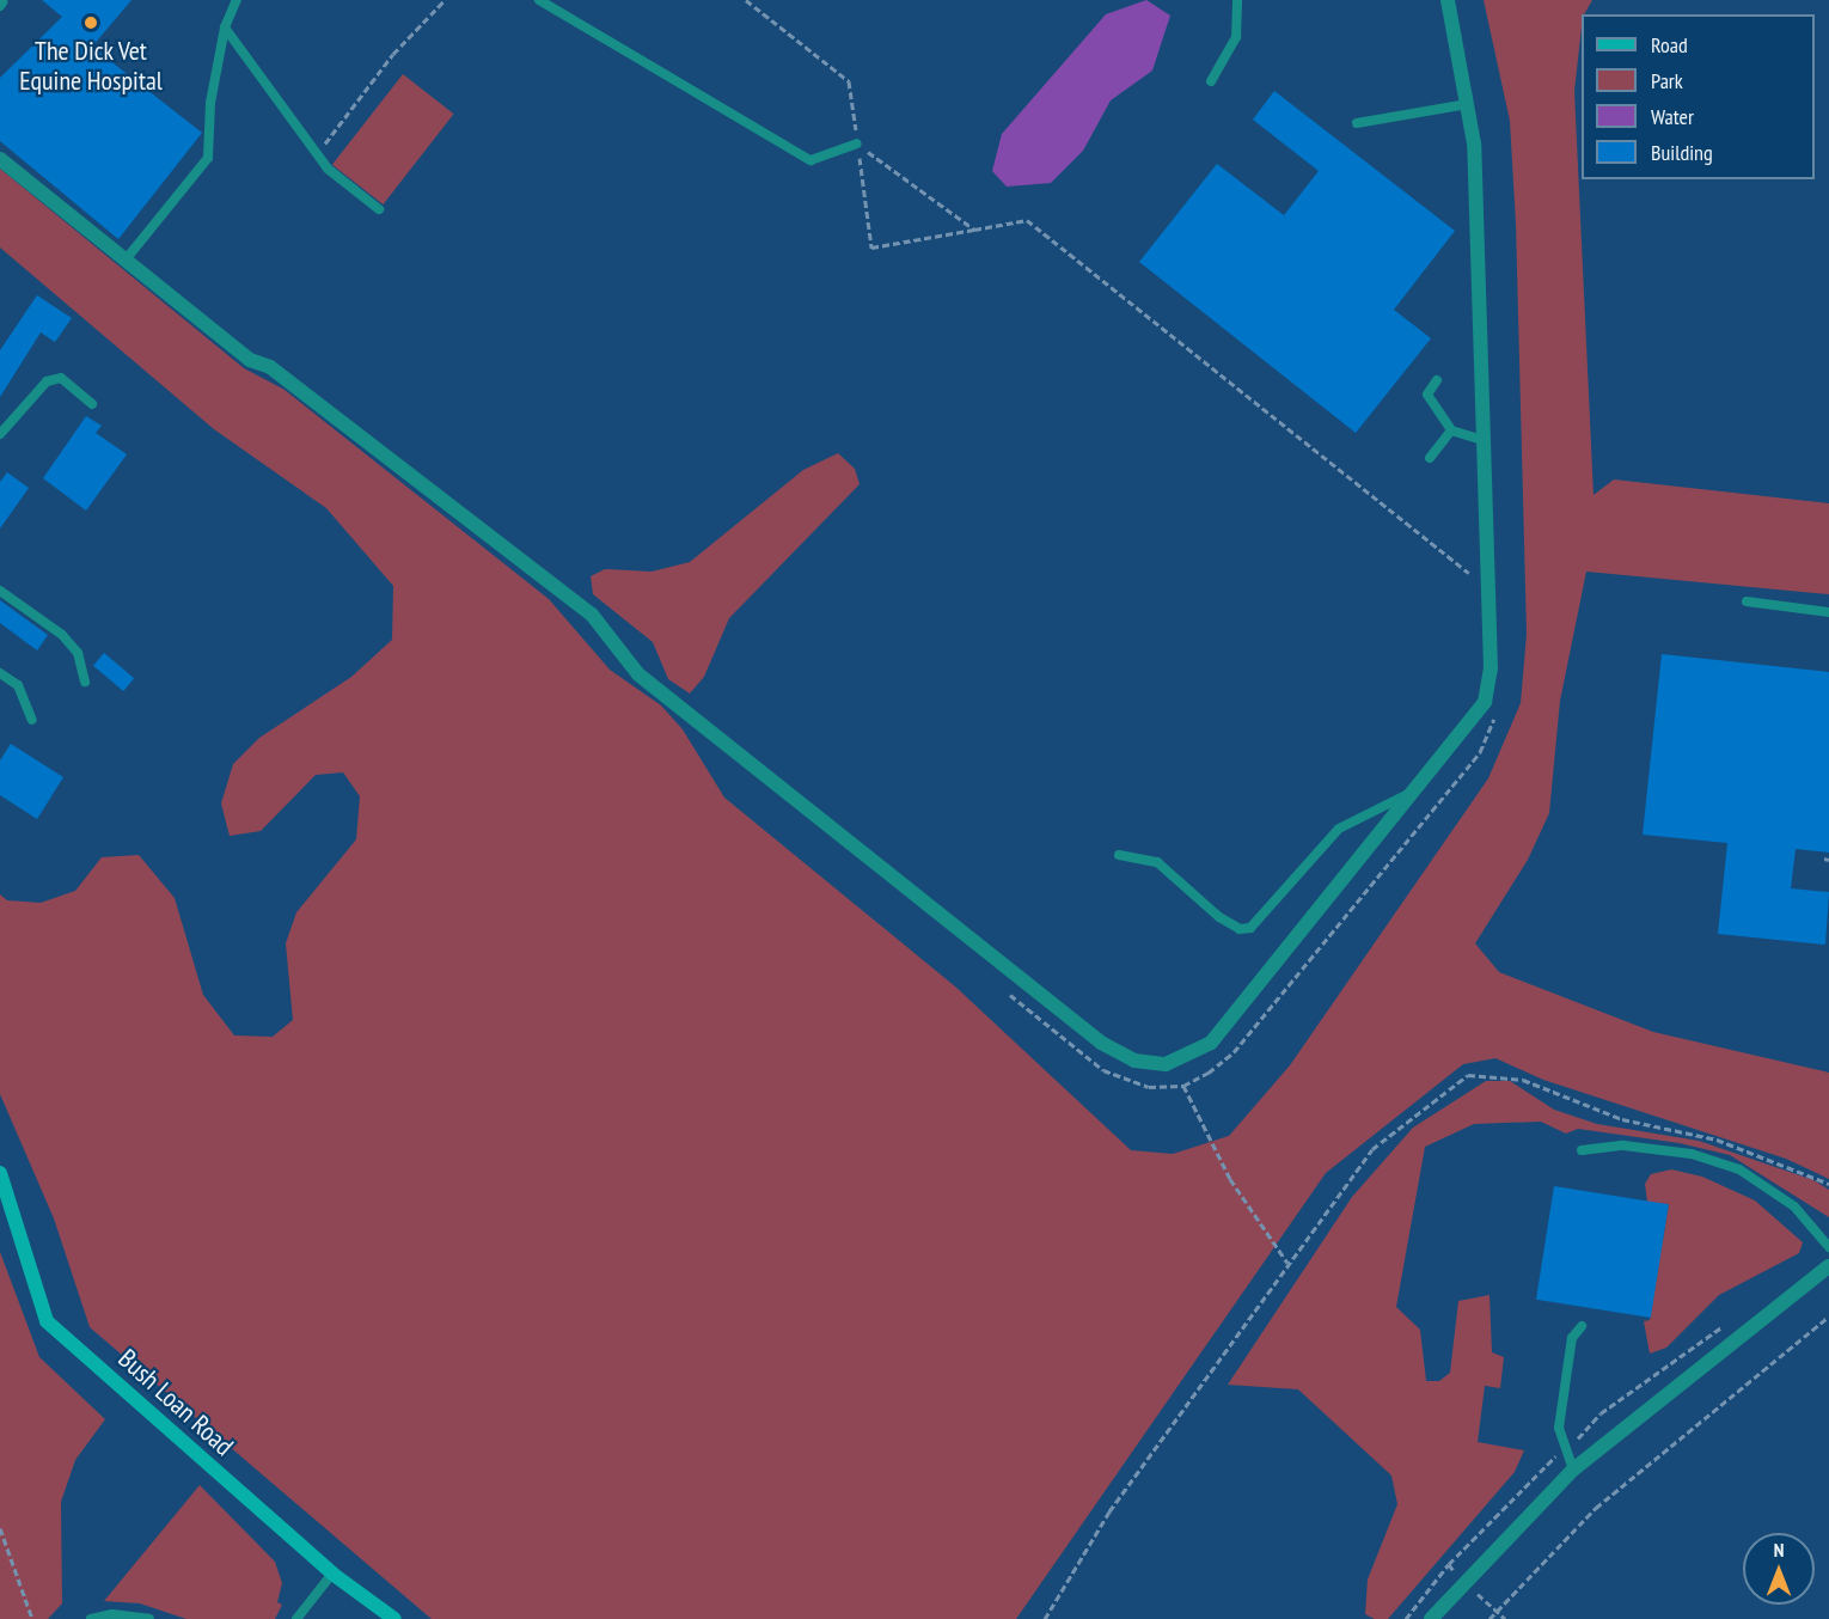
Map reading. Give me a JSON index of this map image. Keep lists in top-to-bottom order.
{
  "streets": {
    "street": ["Bush Loan Road"]
  },
  "places": ["The Dick Vet Equine Hospital"],
  "legend": [
    "Road",
    "Park",
    "Water",
    "Building"
  ],
  "north": "top"
}
